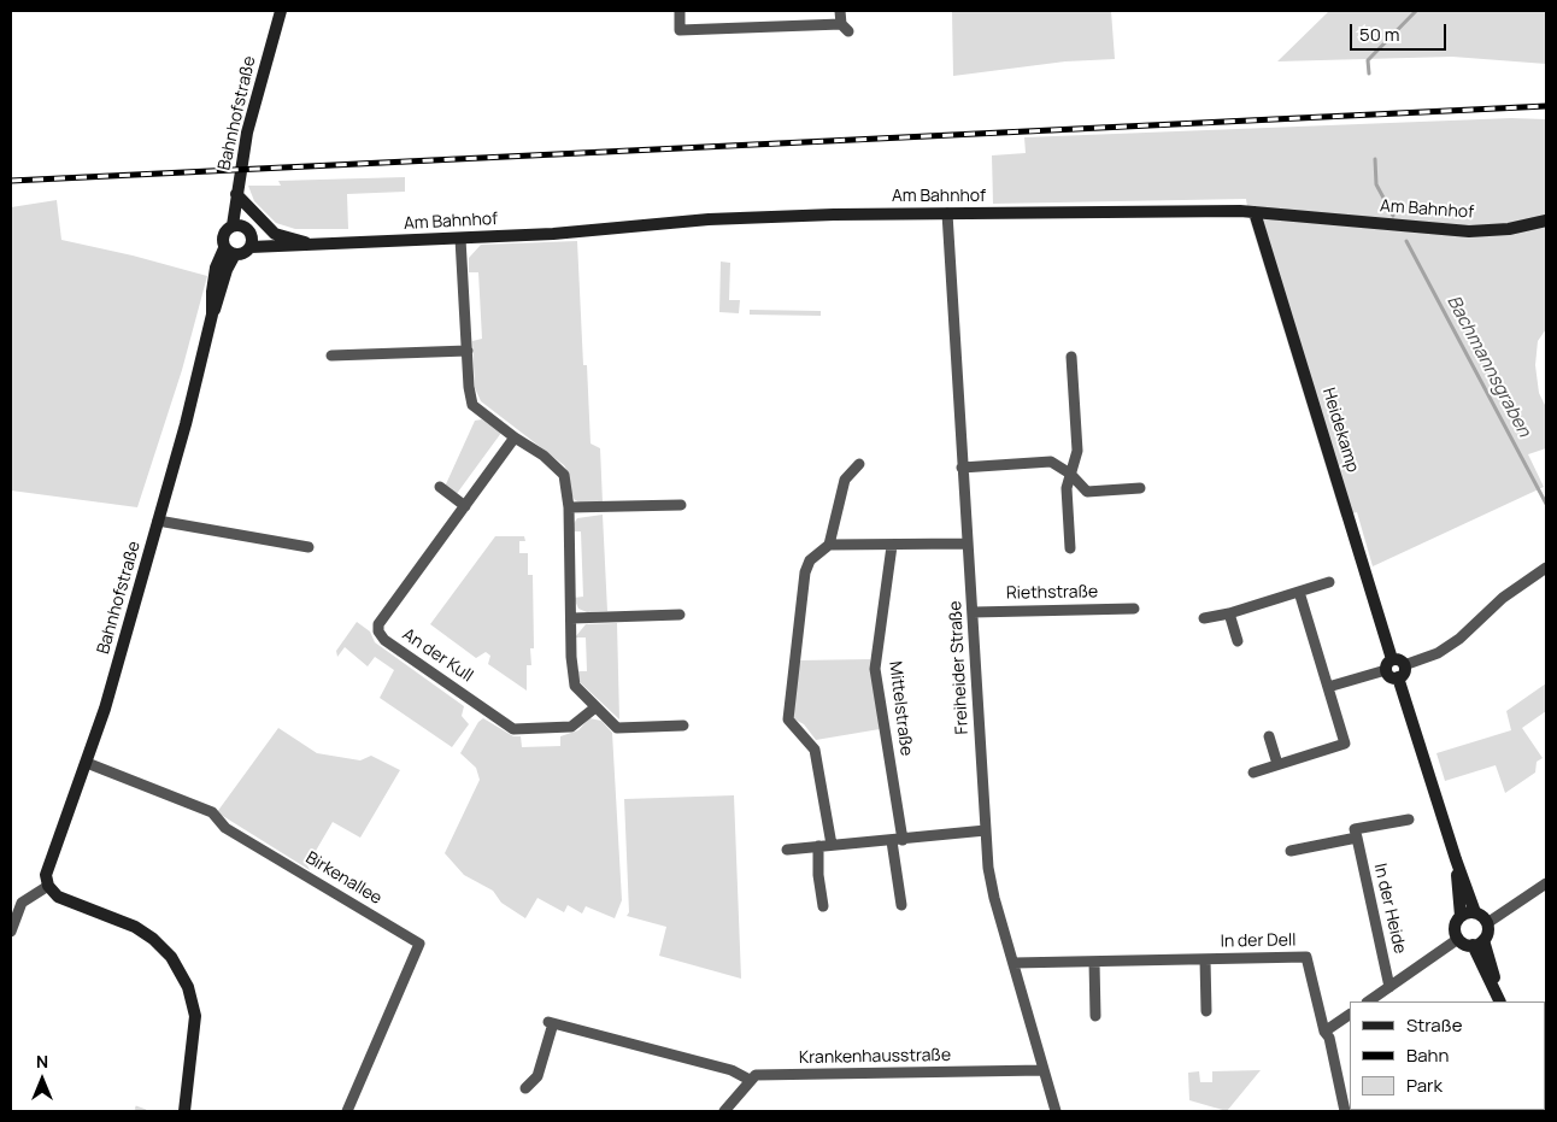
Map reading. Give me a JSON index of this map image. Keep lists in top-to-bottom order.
{
  "streets": {
    "street": [
      "Bahnhofstraße",
      "Am Bahnhof",
      "Heidekamp",
      "Riethstraße",
      "An der Kull",
      "Freiheider Straße",
      "Mittelstraße",
      "Birkenallee",
      "In der Heide",
      "In der Dell",
      "Krankenhausstraße"
    ]
  },
  "crossings": [
    ["Bahnhofstraße", "Am Bahnhof"],
    ["Bahnhofstraße", "Birkenallee"],
    ["Am Bahnhof", "Heidekamp"],
    ["Am Bahnhof", "Freiheider Straße"],
    ["Riethstraße", "Freiheider Straße"],
    ["Freiheider Straße", "In der Dell"],
    ["Freiheider Straße", "Krankenhausstraße"]
  ],
  "water": ["Bachmannsgraben"],
  "legend": ["Straße", "Bahn", "Park"],
  "scale_bar": "50 m",
  "north": "top"
}
